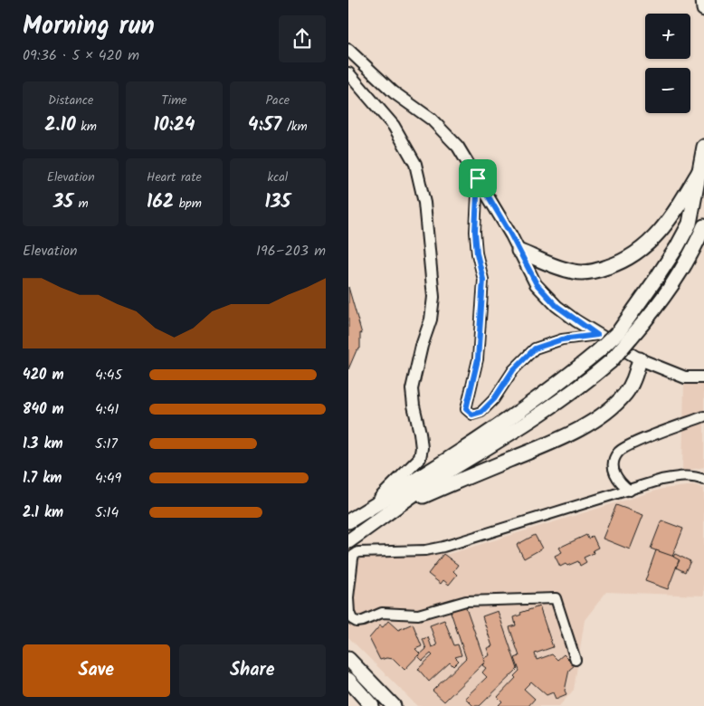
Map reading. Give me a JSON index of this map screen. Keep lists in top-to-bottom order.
{
  "page": {
    "heading": ["Morning run", "09:36 · 5 × 420 m"],
    "map_buttons": ["+", "−"],
    "stats": [
      ["Distance", "2.10 km"],
      ["Time", "10:24"],
      ["Pace", "4:57 /km"],
      ["Elevation", "35 m"],
      ["Heart rate", "162 bpm"],
      ["kcal", "135"]
    ],
    "chart": ["Elevation", "196–203 m"],
    "list": [
      {
        "name": "420 m",
        "note": "4:45"
      },
      {
        "name": "840 m",
        "note": "4:41"
      },
      {
        "name": "1.3 km",
        "note": "5:17"
      },
      {
        "name": "1.7 km",
        "note": "4:49"
      },
      {
        "name": "2.1 km",
        "note": "5:14"
      }
    ],
    "buttons": ["Save", "Share"]
  }
}
